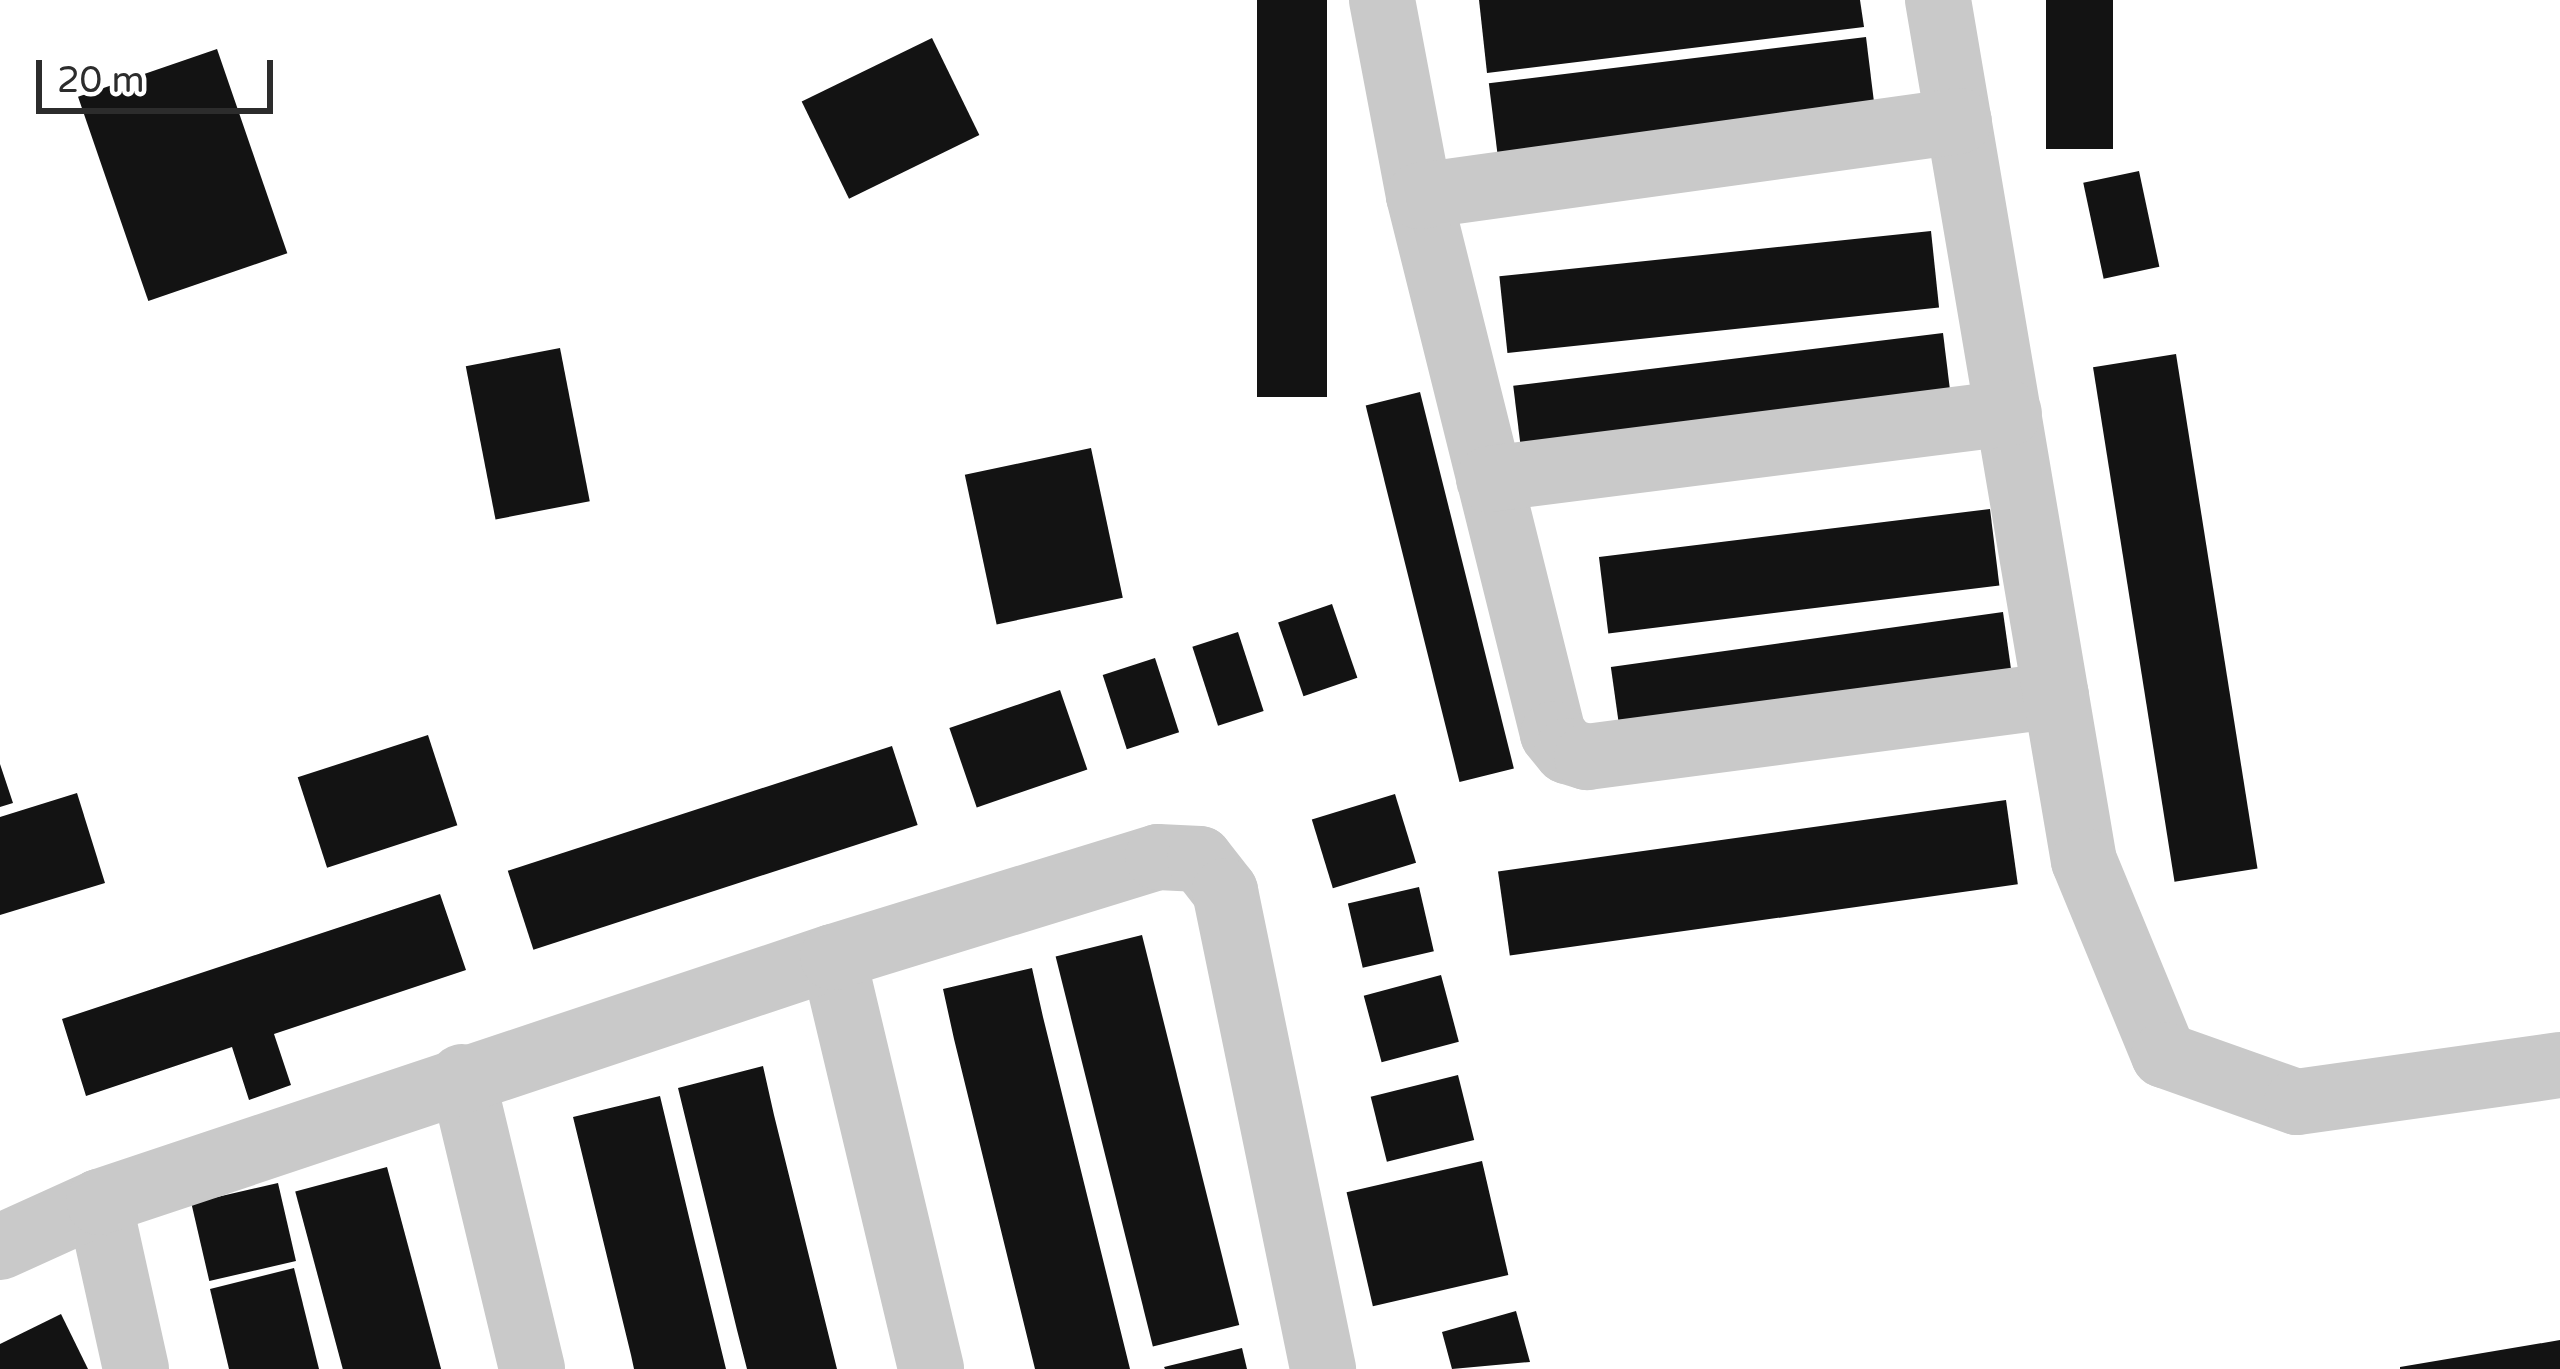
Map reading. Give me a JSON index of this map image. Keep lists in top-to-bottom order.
{
  "scale_bar": "20 m"
}
